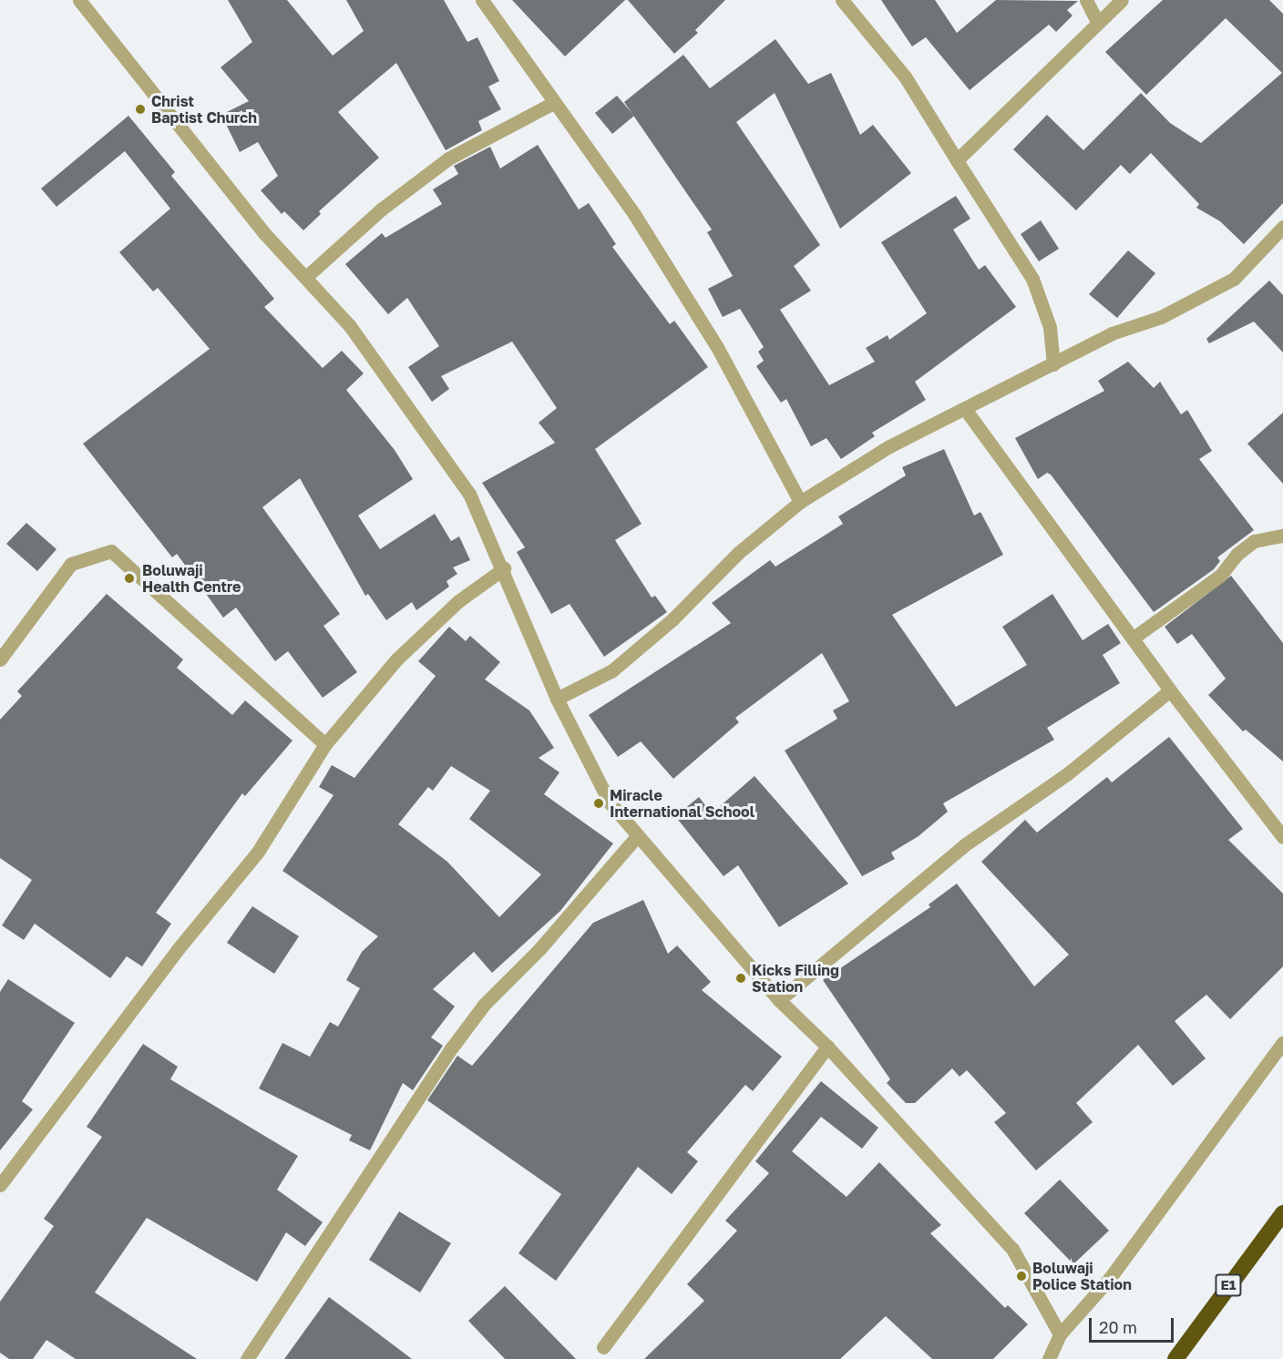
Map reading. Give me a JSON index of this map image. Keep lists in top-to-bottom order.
{
  "streets": {
    "highway": ["E1"]
  },
  "places": [
    "Christ Baptist Church",
    "Boluwaji Health Centre",
    "Miracle International School",
    "Kicks Filling Station",
    "Boluwaji Police Station"
  ],
  "scale_bar": "20 m"
}
